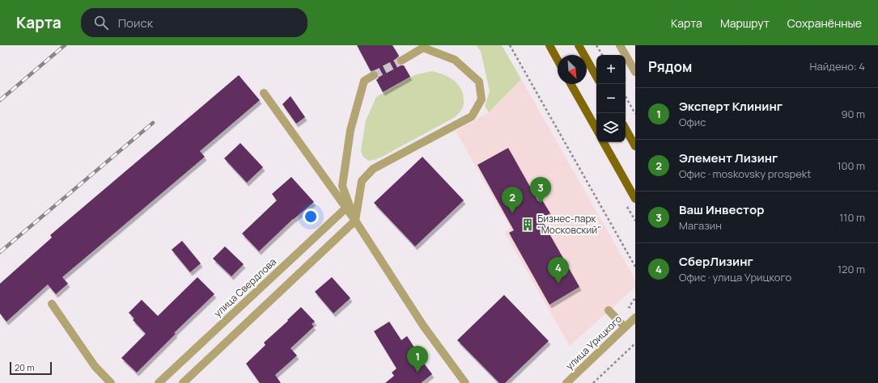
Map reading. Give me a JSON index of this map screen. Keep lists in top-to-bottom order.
{
  "streets": {
    "street": ["улица Свердлова", "улица Урицкого"]
  },
  "places": {
    "building": ["Бизнес-парк \"Московский\""]
  },
  "scale_bar": "20 m",
  "north": "bottom right",
  "page": {
    "header": "Карта",
    "search": "Поиск",
    "nav": ["Карта", "Маршрут", "Сохранённые"],
    "heading": ["Рядом", "Найдено: 4"],
    "map_buttons": ["+", "−"],
    "list": [
      {
        "mark": "1",
        "name": "Эксперт Клининг",
        "note": "Офис",
        "value": "90 m"
      },
      {
        "mark": "2",
        "name": "Элемент Лизинг",
        "note": "Офис · moskovsky prospekt",
        "value": "100 m"
      },
      {
        "mark": "3",
        "name": "Ваш Инвестор",
        "note": "Магазин",
        "value": "110 m"
      },
      {
        "mark": "4",
        "name": "СберЛизинг",
        "note": "Офис · улица Урицкого",
        "value": "120 m"
      }
    ],
    "pins": [
      "3",
      "2",
      "4",
      "1"
    ],
    "scale": "20 m"
  }
}
